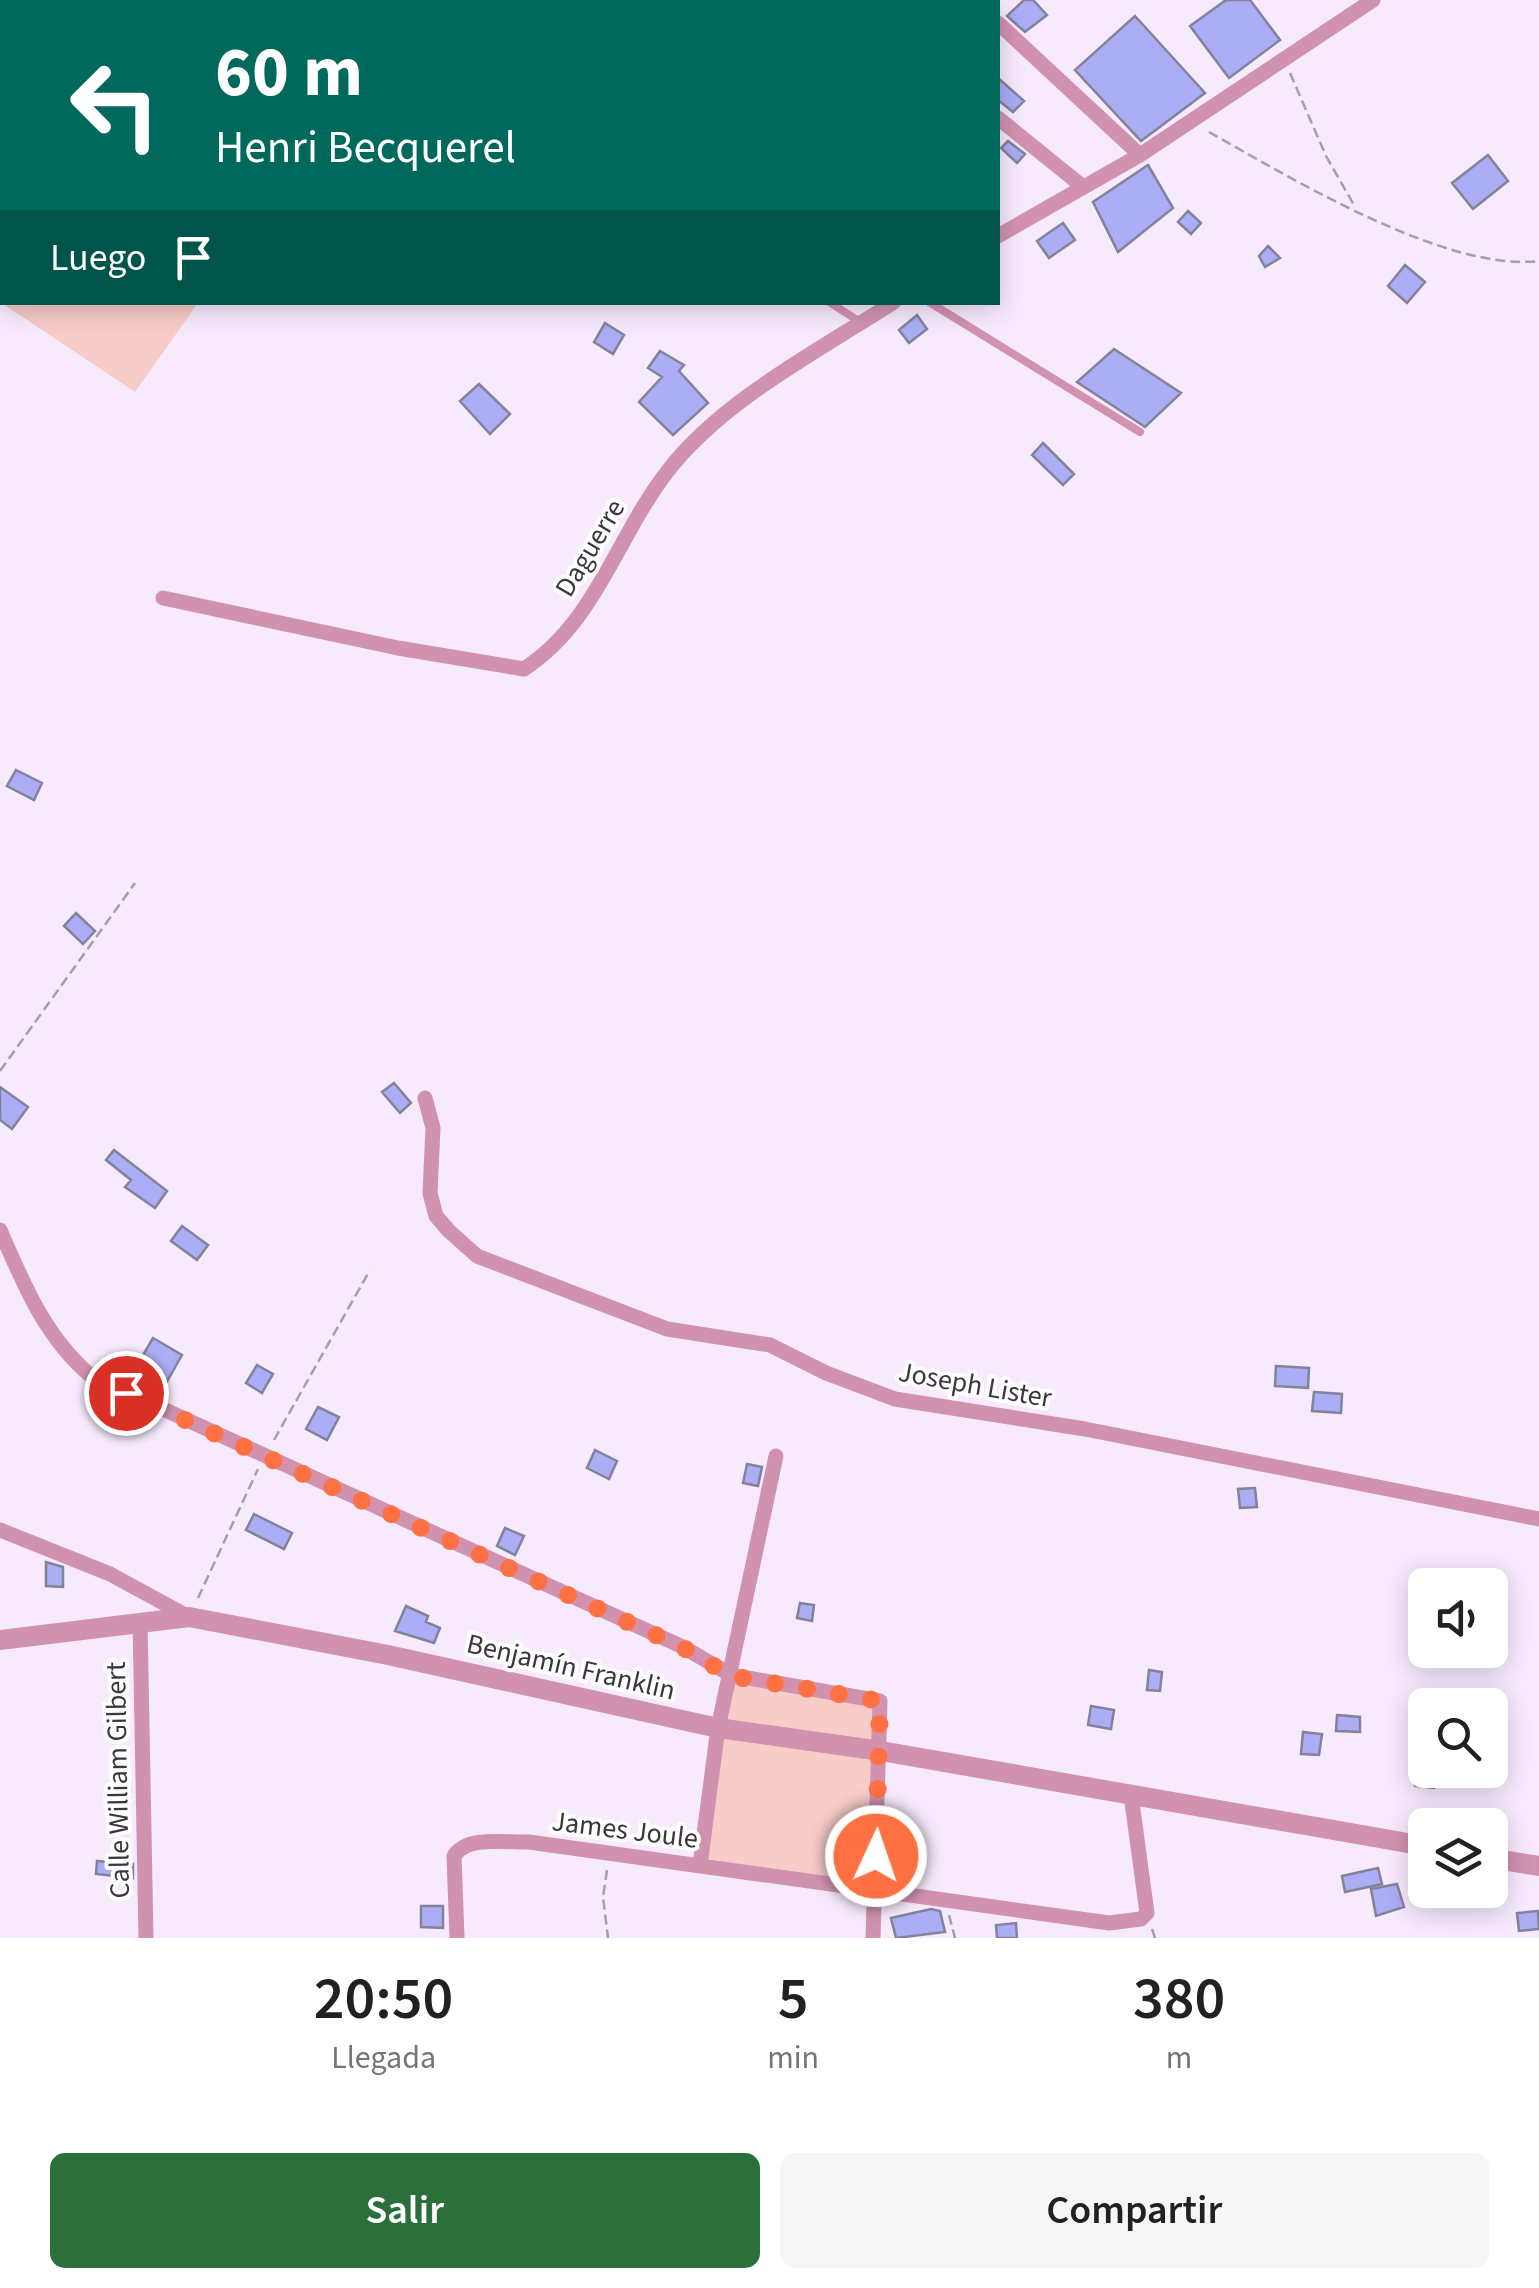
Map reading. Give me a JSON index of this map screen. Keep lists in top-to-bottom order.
{
  "streets": {
    "street": [
      "Daguerre",
      "Joseph Lister",
      "Benjamín Franklin",
      "Calle William Gilbert",
      "James Joule"
    ]
  },
  "crossings": [
    ["Benjamín Franklin", "Calle William Gilbert"],
    ["Benjamín Franklin", "James Joule"]
  ],
  "page": {
    "turn": ["60 m", "Henri Becquerel"],
    "then": "Luego",
    "eta": [
      "20:50",
      "Llegada",
      "5",
      "min",
      "380",
      "m"
    ],
    "buttons": ["Salir", "Compartir"]
  }
}
